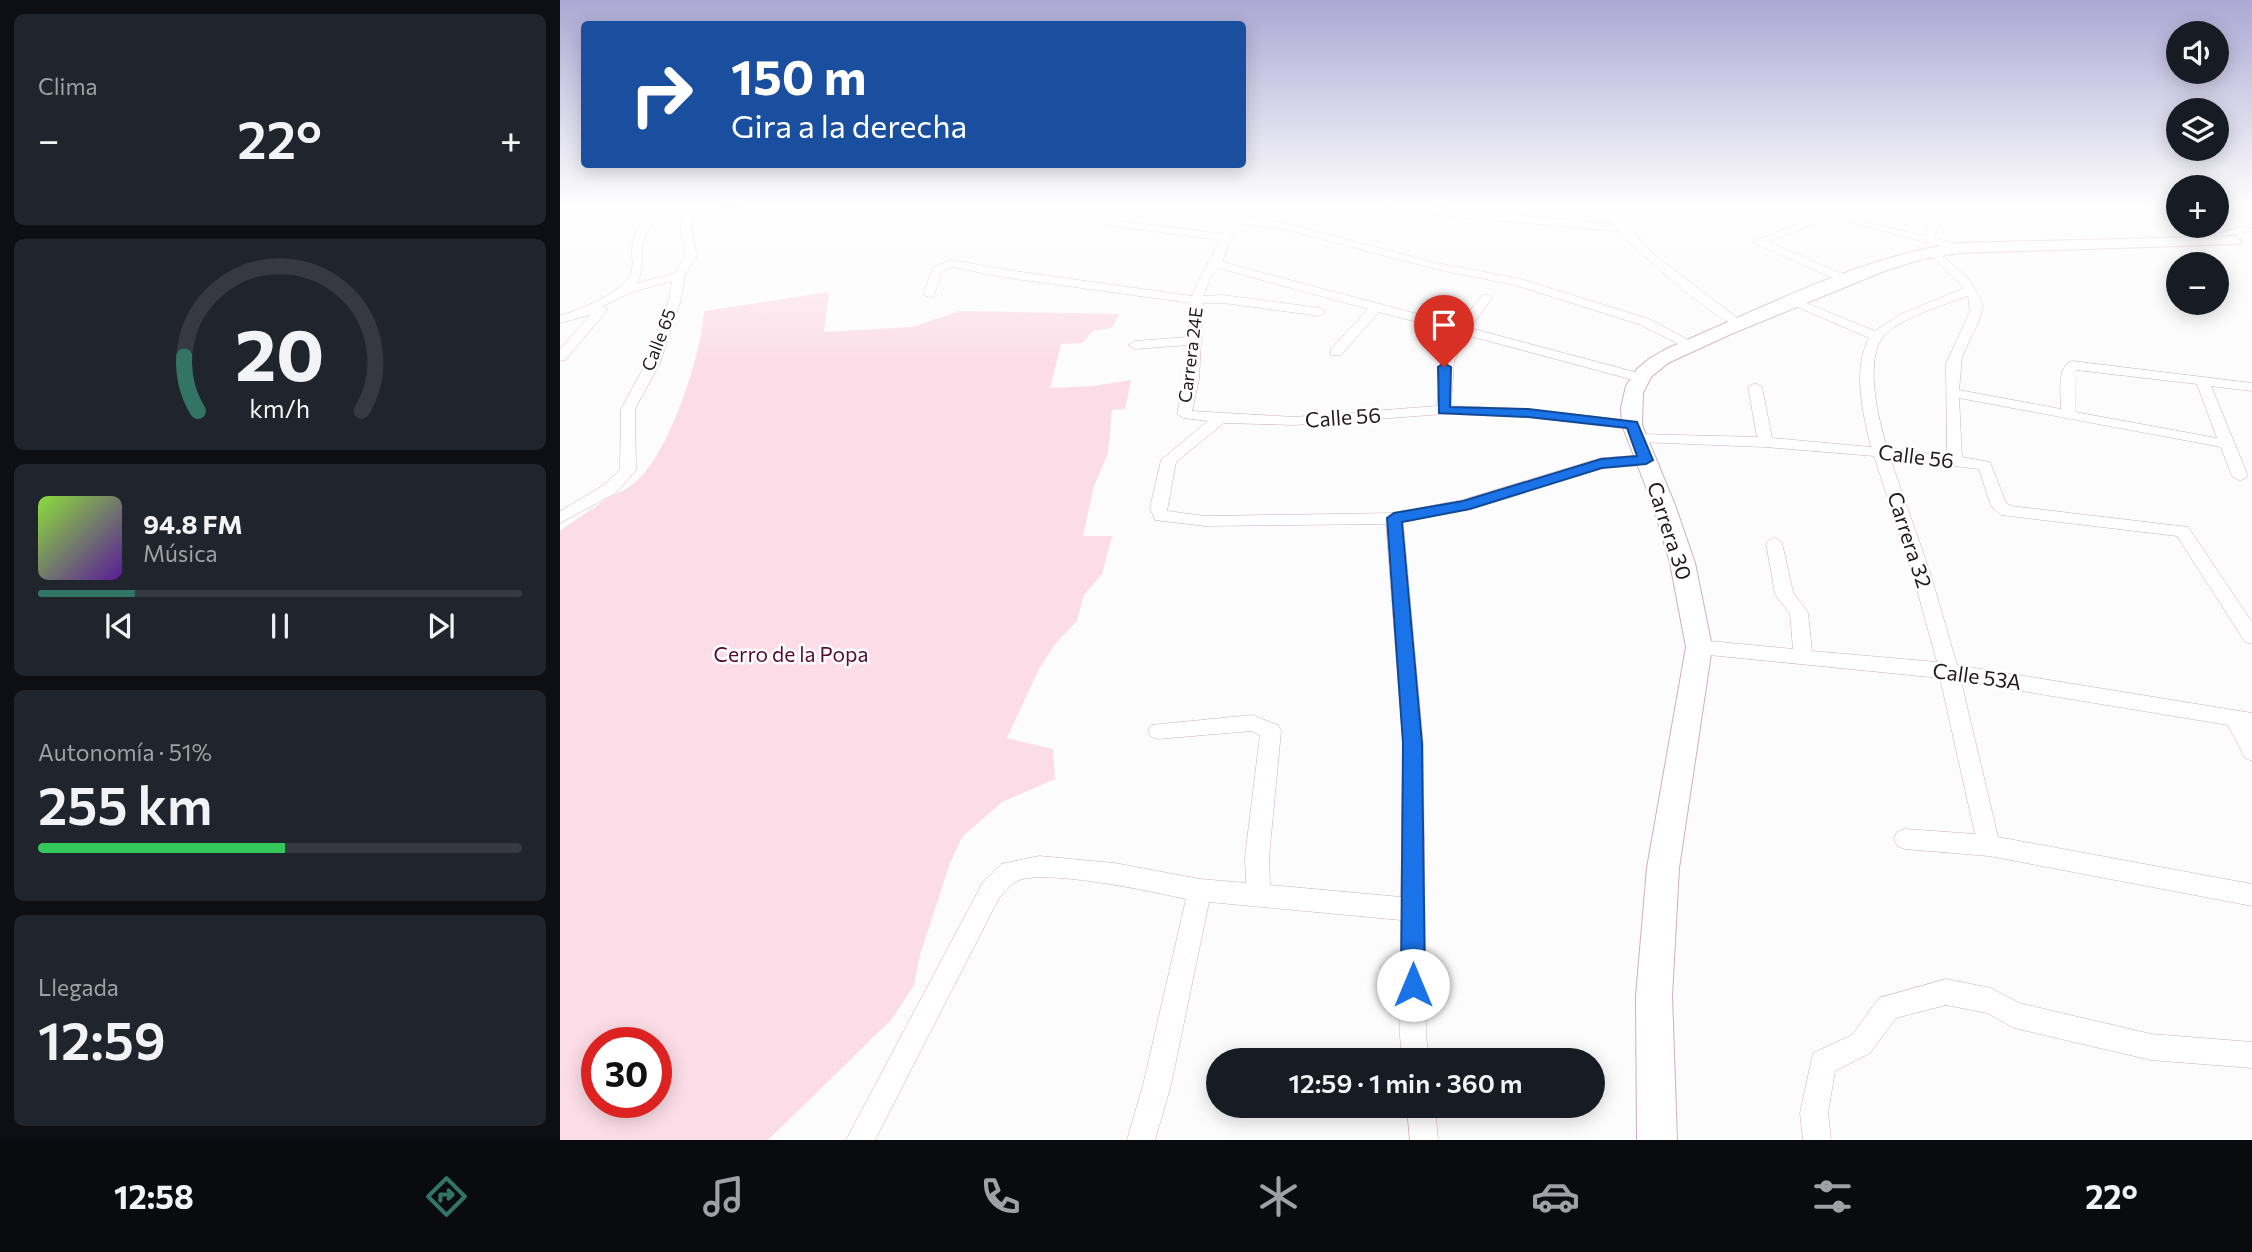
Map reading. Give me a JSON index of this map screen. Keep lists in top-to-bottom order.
{
  "streets": {
    "street": [
      "Calle 65",
      "Carrera 24E",
      "Calle 56",
      "Carrera 30",
      "Carrera 32",
      "Calle 53A"
    ]
  },
  "crossings": [
    ["Carrera 24E", "Calle 56"],
    ["Calle 56", "Carrera 30"],
    ["Calle 56", "Carrera 32"],
    ["Carrera 30", "Calle 53A"],
    ["Carrera 32", "Calle 53A"]
  ],
  "parks": ["Cerro de la Popa"],
  "page": {
    "tile": [
      "Clima",
      ["Autonomía · 51%", "255 km"],
      ["Llegada", "12:59"]
    ],
    "map_buttons": ["+", "−"],
    "turn": ["150 m", "Gira a la derecha"],
    "heat": ["−", "22°", "+"],
    "song": ["94.8 FM", "Música"],
    "limit": "30",
    "trip": "12:59 · 1 min · 360 m",
    "tabs": ["12:58", "22°"],
    "gauge": ["20", "km/h"]
  }
}
